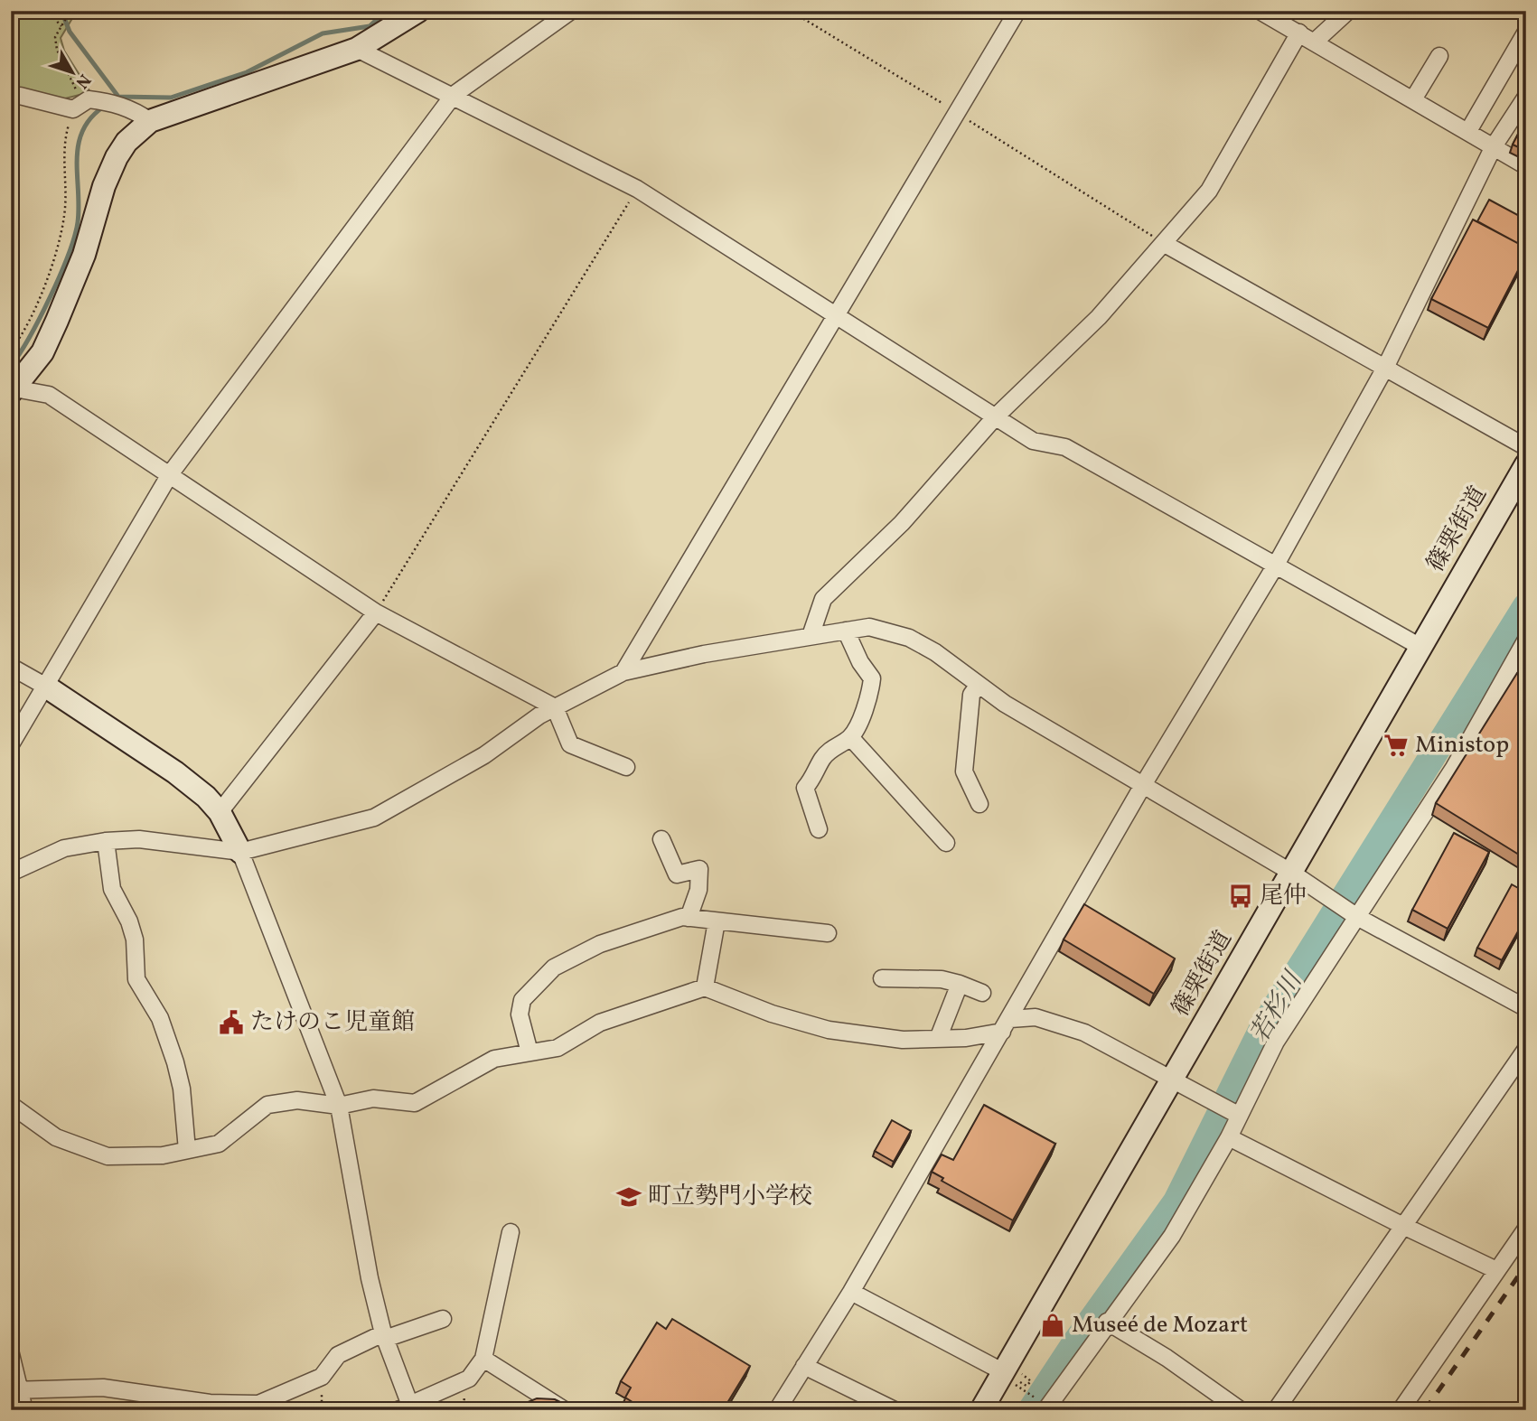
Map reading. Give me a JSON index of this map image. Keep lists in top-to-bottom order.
{
  "streets": {
    "main road": ["篠栗街道"]
  },
  "water": ["若杉川"],
  "places": {
    "supermarket": ["Ministop"],
    "bus stop": ["尾仲"],
    "public building": ["たけのこ児童館"],
    "school or university": ["町立勢門小学校"],
    "shop": ["Museé de Mozart"]
  },
  "north": "bottom right"
}
